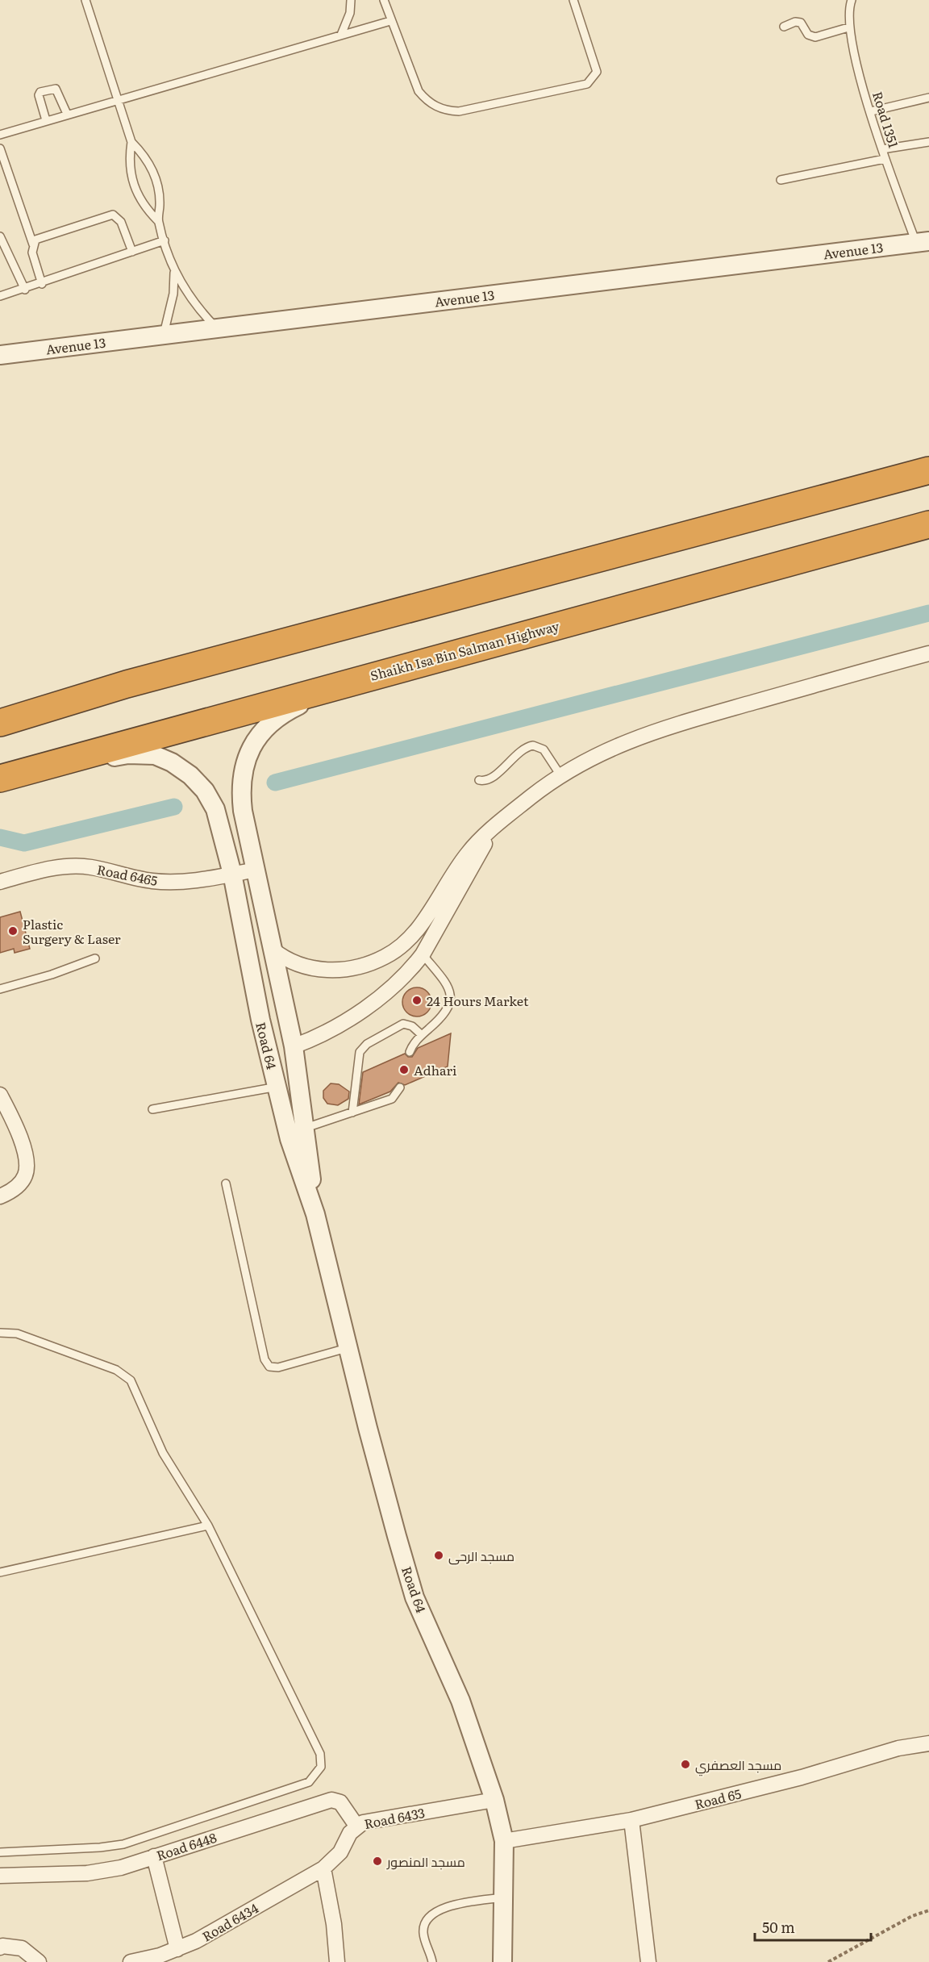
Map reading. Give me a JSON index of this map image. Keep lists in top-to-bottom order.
{
  "streets": {
    "highway": ["Shaikh Isa Bin Salman Highway"],
    "street": [
      "Avenue 13",
      "Road 6465",
      "Road 64",
      "Road 65",
      "Road 6433",
      "Road 6448",
      "Road 6434"
    ],
    "lane": ["Road 1351"]
  },
  "crossings": [
    ["Road 1351", "Avenue 13"],
    ["Shaikh Isa Bin Salman Highway", "Road 64"],
    ["Road 6465", "Road 64"],
    ["Road 64", "Road 65"],
    ["Road 64", "Road 6433"],
    ["Road 6433", "Road 6448"],
    ["Road 6433", "Road 6434"]
  ],
  "places": [
    "Plastic Surgery & Laser",
    "24 Hours Market",
    "Adhari",
    "مسجد الرحى",
    "مسجد العصفري",
    "مسجد المنصور"
  ],
  "scale_bar": "50 m"
}
